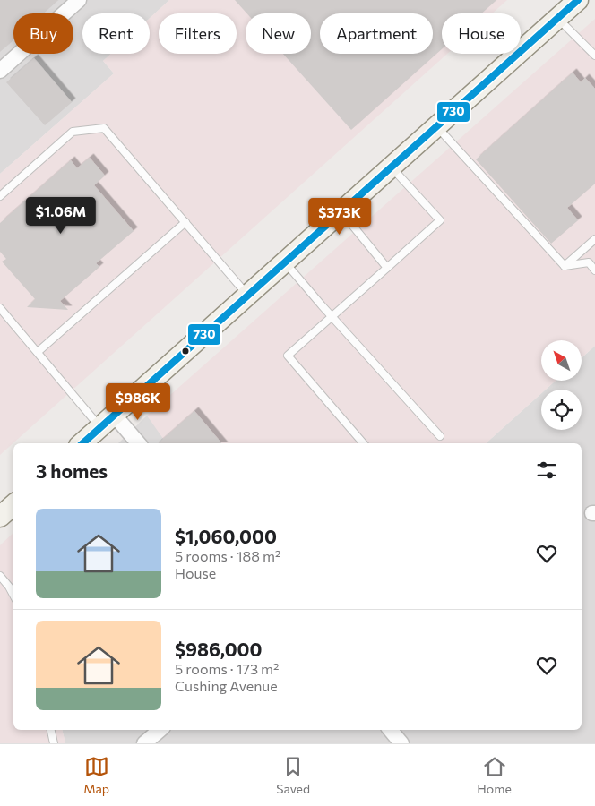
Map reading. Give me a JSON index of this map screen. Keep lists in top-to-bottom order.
{
  "lines": ["transit line 730"],
  "north": "top left",
  "page": {
    "chip": [
      "Buy",
      "Rent",
      "Filters",
      "New",
      "Apartment",
      "House"
    ],
    "price": ["$1.06M", "$373K", "$986K"],
    "heading": "3 homes",
    "list": [
      {
        "name": "$1,060,000",
        "note": "5 rooms · 188 m² · House"
      },
      {
        "name": "$986,000",
        "note": "5 rooms · 173 m² · Cushing Avenue"
      }
    ],
    "tabs": ["Map", "Saved", "Home"]
  }
}
